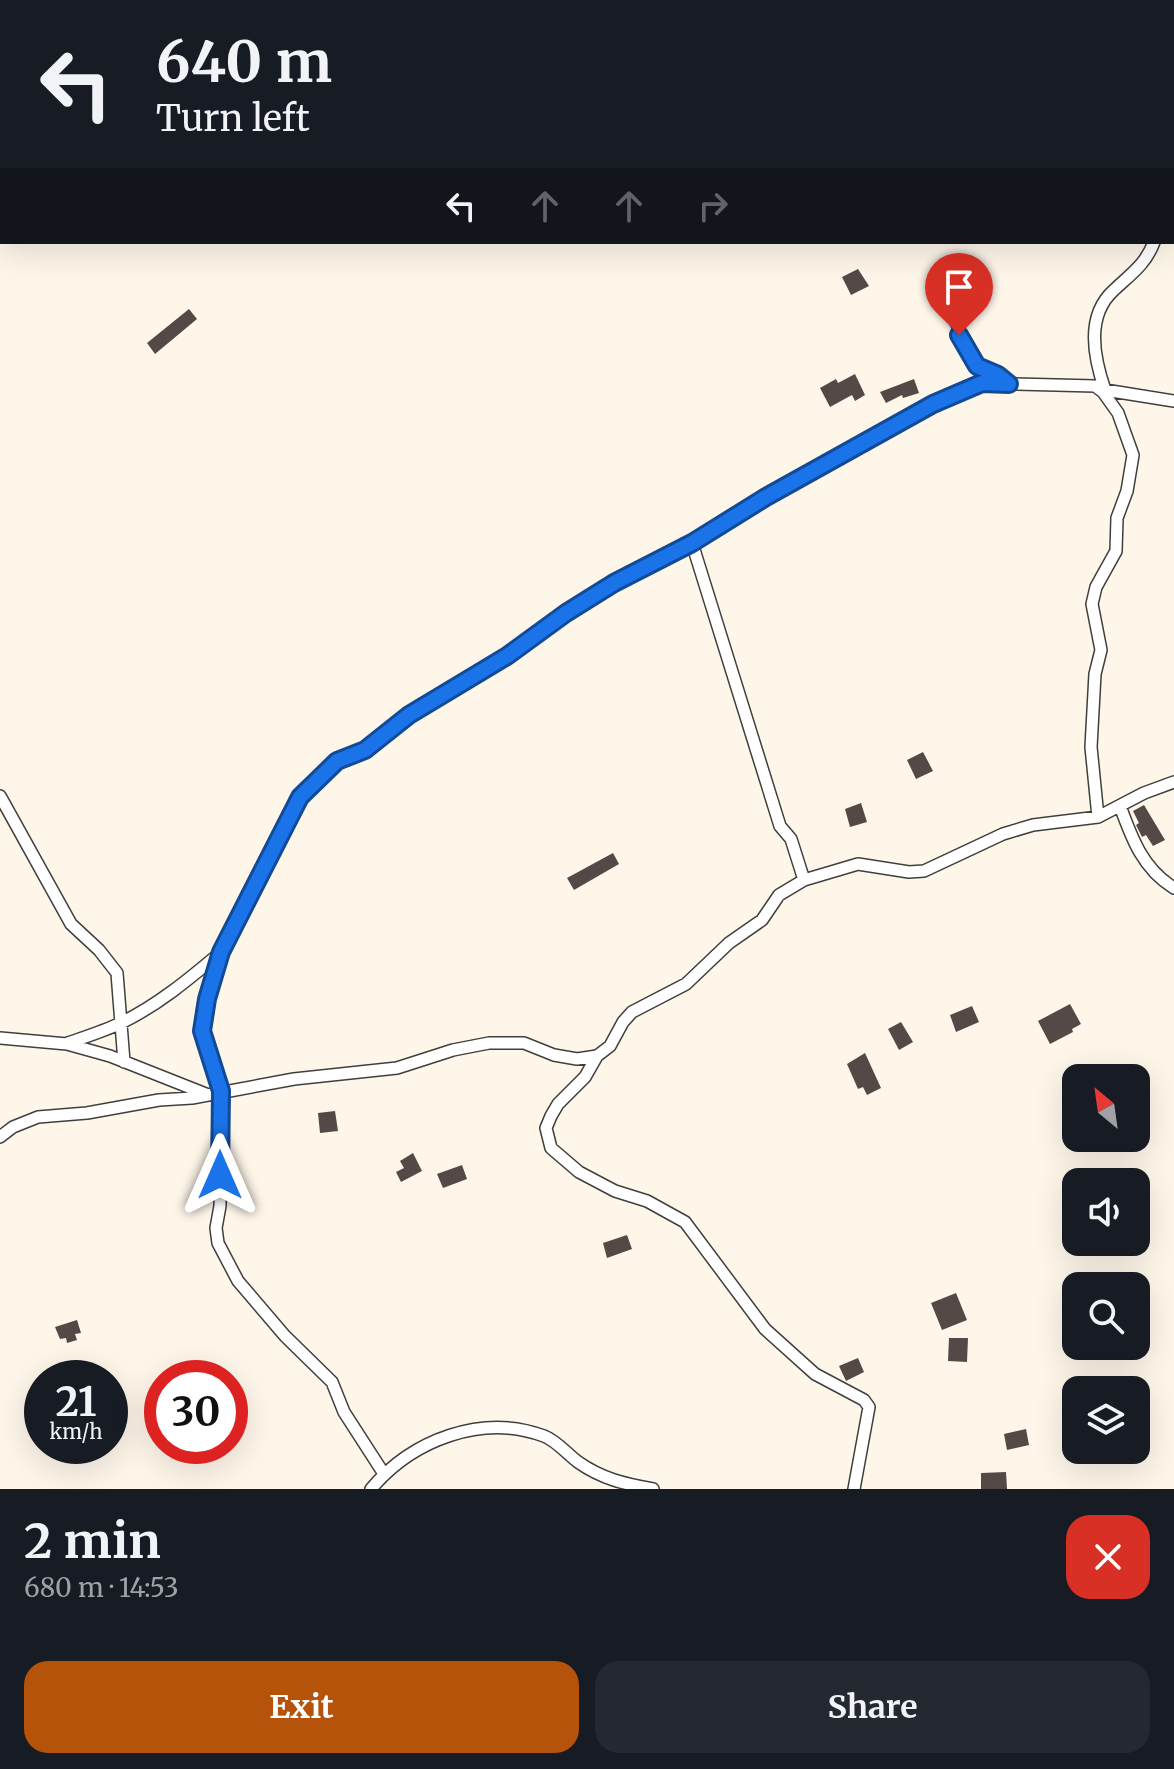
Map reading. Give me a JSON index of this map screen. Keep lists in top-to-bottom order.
{
  "north": "top left",
  "page": {
    "turn": ["640 m", "Turn left"],
    "speed": "21 km/h",
    "limit": "30",
    "heading": ["2 min", "680 m · 14:53"],
    "buttons": ["Exit", "Share"]
  }
}
